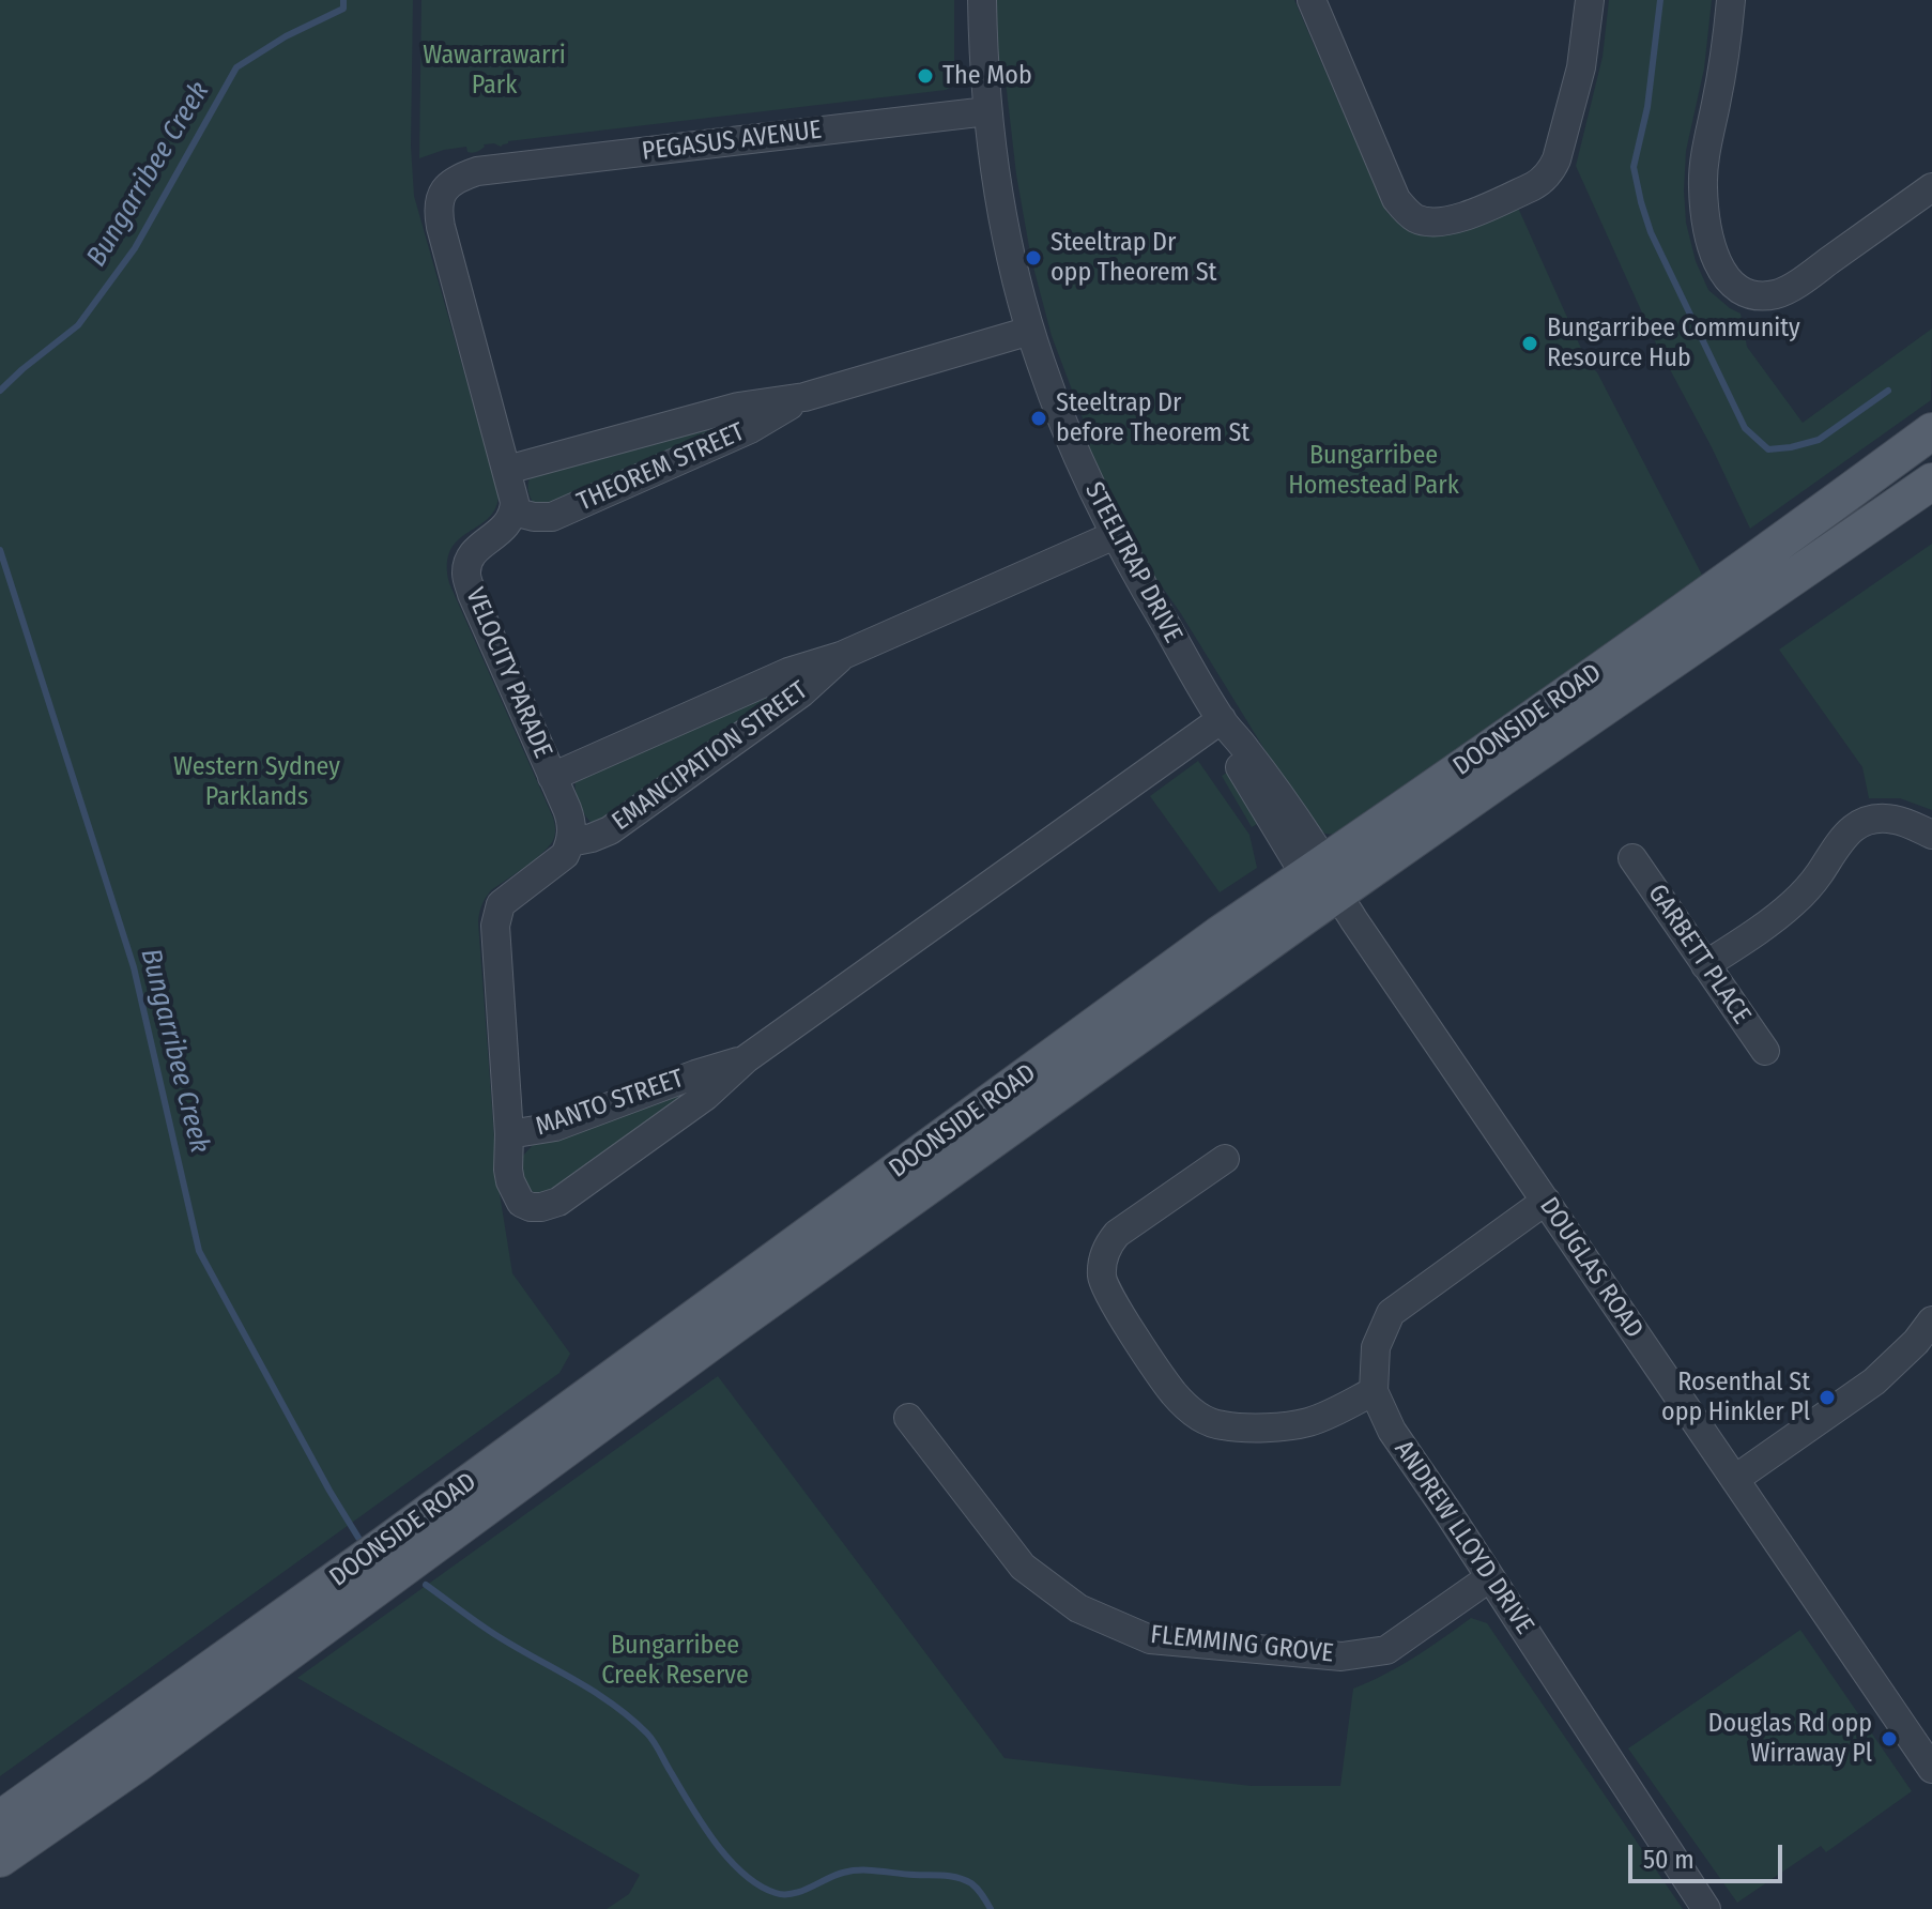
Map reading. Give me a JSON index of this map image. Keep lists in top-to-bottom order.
{
  "streets": {
    "main road": ["DOONSIDE ROAD"],
    "street": [
      "PEGASUS AVENUE",
      "THEOREM STREET",
      "STEELTRAP DRIVE",
      "VELOCITY PARADE",
      "EMANCIPATION STREET",
      "GARBETT PLACE",
      "MANTO STREET",
      "DOUGLAS ROAD",
      "ANDREW LLOYD DRIVE",
      "FLEMMING GROVE"
    ]
  },
  "crossings": [
    ["PEGASUS AVENUE", "THEOREM STREET"],
    ["PEGASUS AVENUE", "STEELTRAP DRIVE"],
    ["THEOREM STREET", "STEELTRAP DRIVE"],
    ["THEOREM STREET", "VELOCITY PARADE"],
    ["STEELTRAP DRIVE", "DOONSIDE ROAD"],
    ["STEELTRAP DRIVE", "EMANCIPATION STREET"],
    ["STEELTRAP DRIVE", "MANTO STREET"],
    ["STEELTRAP DRIVE", "DOUGLAS ROAD"],
    ["VELOCITY PARADE", "EMANCIPATION STREET"],
    ["DOONSIDE ROAD", "DOUGLAS ROAD"],
    ["DOUGLAS ROAD", "ANDREW LLOYD DRIVE"],
    ["ANDREW LLOYD DRIVE", "FLEMMING GROVE"]
  ],
  "water": ["Bungarribee Creek"],
  "parks": [
    "Wawarrawarri Park",
    "Bungarribee Homestead Park",
    "Western Sydney Parklands",
    "Bungarribee Creek Reserve"
  ],
  "places": [
    "The Mob",
    "Steeltrap Dr opp Theorem St",
    "Bungarribee Community Resource Hub",
    "Steeltrap Dr before Theorem St",
    "Rosenthal St opp Hinkler Pl",
    "Douglas Rd opp Wirraway Pl"
  ],
  "scale_bar": "50 m"
}
